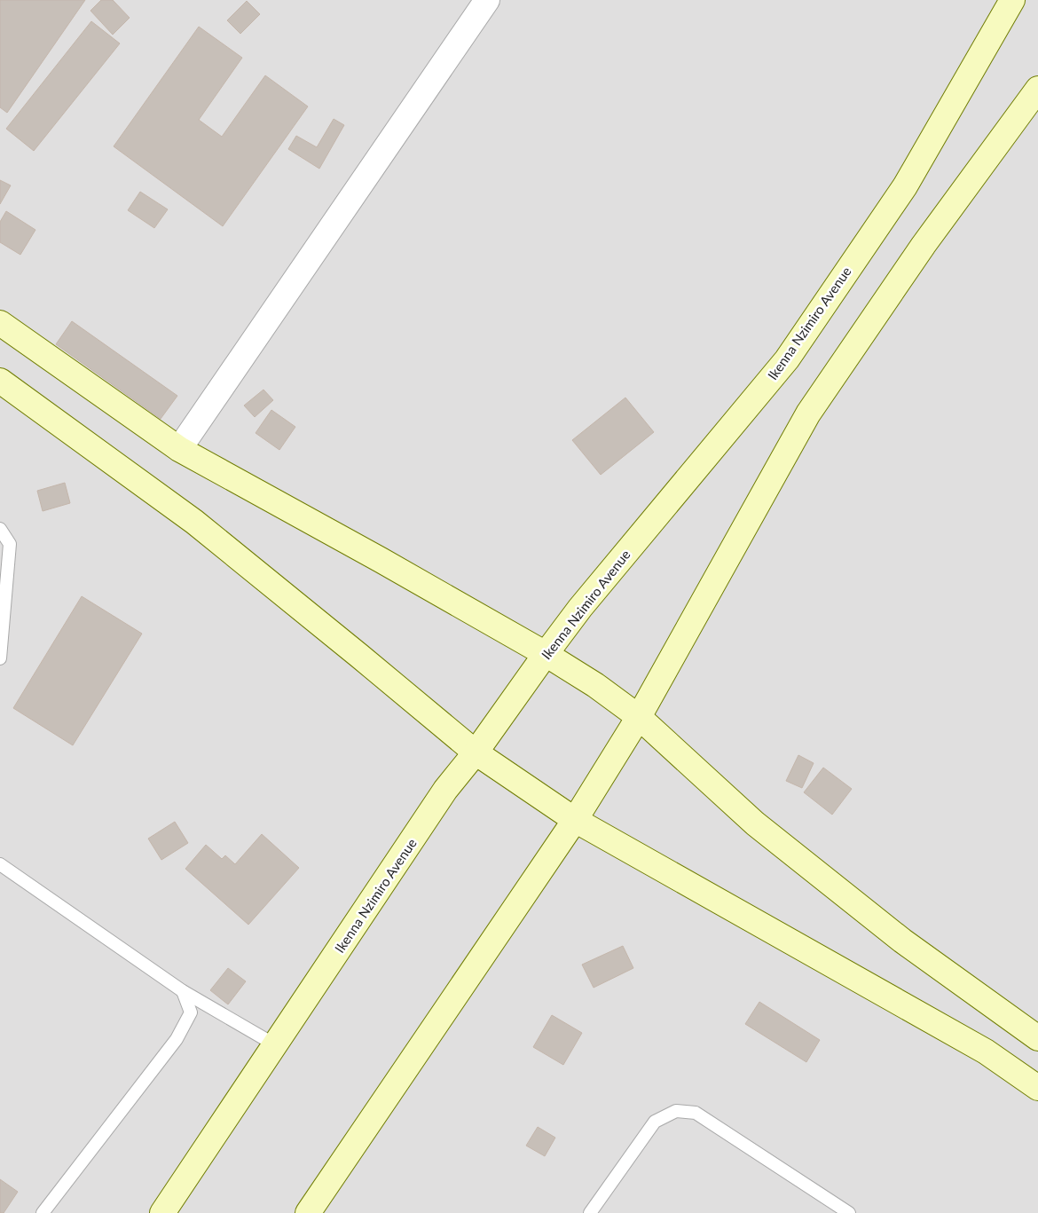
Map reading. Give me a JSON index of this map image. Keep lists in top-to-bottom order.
{
  "streets": {
    "street": ["Ikenna Nzimiro Avenue"]
  }
}
